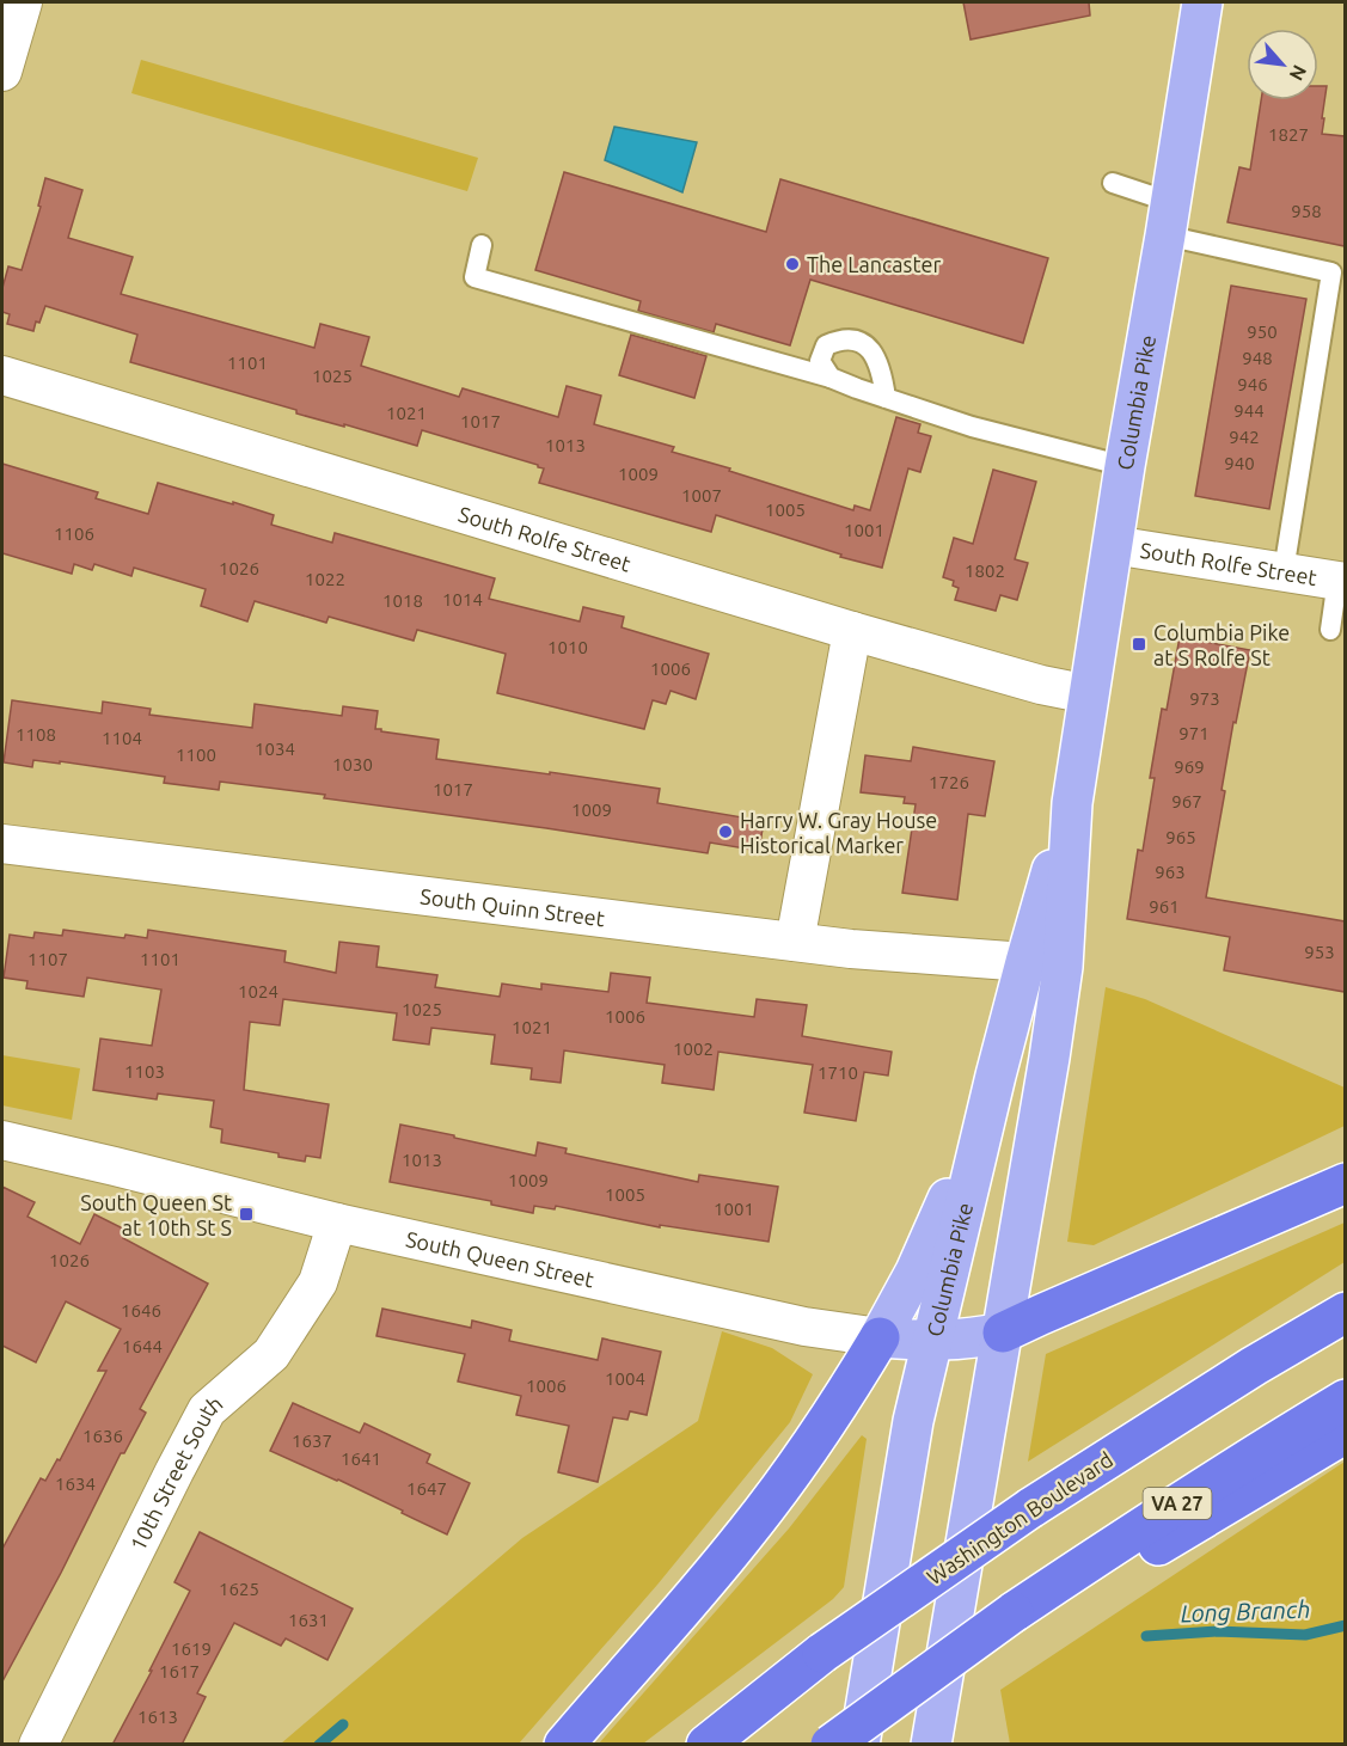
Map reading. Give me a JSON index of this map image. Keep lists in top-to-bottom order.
{
  "streets": {
    "highway": ["VA 27", "Washington Boulevard"],
    "main road": ["Columbia Pike", "South Queen Street"],
    "street": ["South Rolfe Street", "South Quinn Street", "10th Street South"]
  },
  "crossings": [
    ["Columbia Pike", "South Rolfe Street"],
    ["Columbia Pike", "South Quinn Street"],
    ["Columbia Pike", "South Queen Street"],
    ["South Queen Street", "10th Street South"]
  ],
  "water": ["Long Branch"],
  "places": {
    "other": ["The Lancaster", "Harry W. Gray House Historical Marker"],
    "transit": ["Columbia Pike at S Rolfe St", "South Queen St at 10th St S"]
  },
  "house_numbers": [
    "1827",
    "958",
    "950",
    "948",
    "1101",
    "1025",
    "946",
    "944",
    "1021",
    "1017",
    "942",
    "1013",
    "940",
    "1009",
    "1007",
    "1005",
    "1001",
    "1106",
    "1026",
    "1802",
    "1022",
    "1014",
    "1018",
    "1010",
    "1006",
    "973",
    "971",
    "1108",
    "1104",
    "1034",
    "1100",
    "1030",
    "969",
    "1726",
    "1017",
    "967",
    "1009",
    "965",
    "963",
    "961",
    "953",
    "1107",
    "1101",
    "1024",
    "1025",
    "1006",
    "1021",
    "1002",
    "1103",
    "1710",
    "1013",
    "1009",
    "1005",
    "1001",
    "1026",
    "1646",
    "1644",
    "1004",
    "1006",
    "1636",
    "1637",
    "1641",
    "1634",
    "1647",
    "1625",
    "1631",
    "1619",
    "1617",
    "1613"
  ],
  "north": "bottom right"
}
